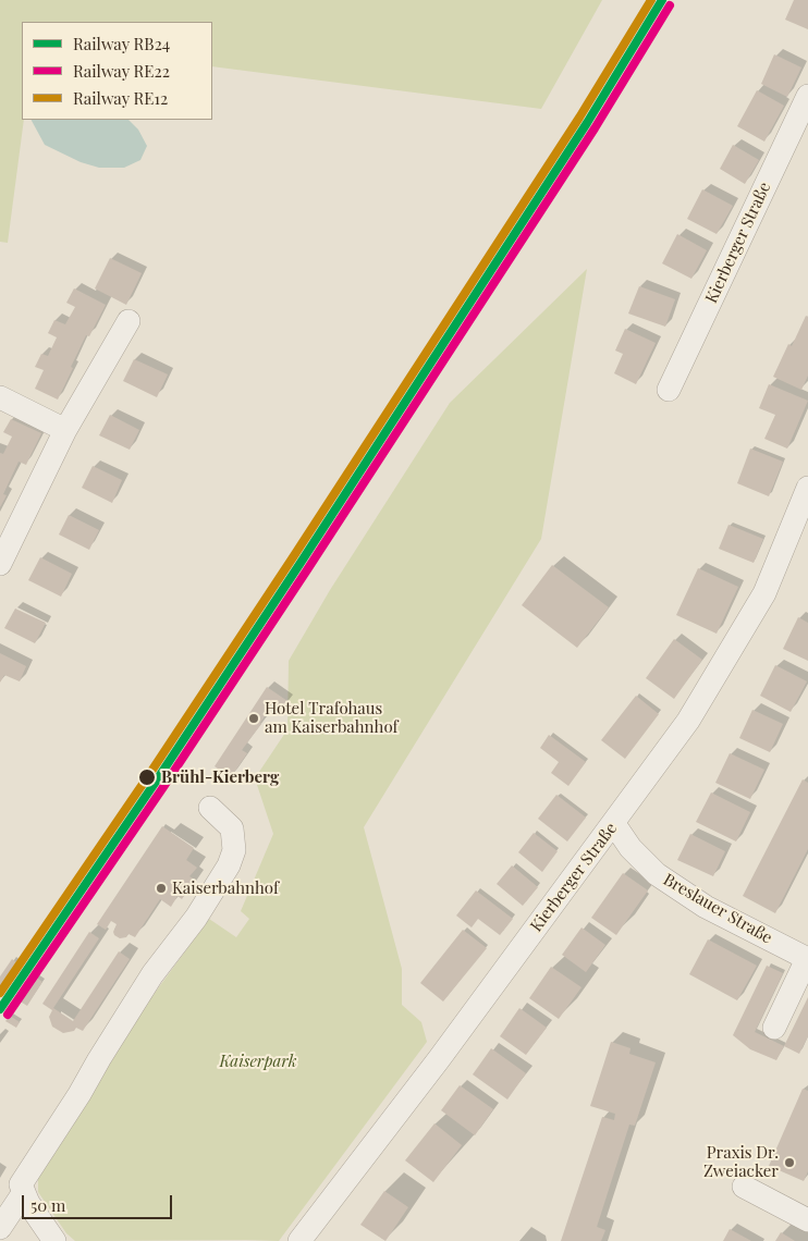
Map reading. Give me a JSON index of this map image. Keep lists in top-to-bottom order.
{
  "streets": {
    "street": ["Kierberger Straße", "Breslauer Straße"]
  },
  "crossings": [
    ["Kierberger Straße", "Breslauer Straße"]
  ],
  "parks": ["Kaiserpark"],
  "places": [
    "Hotel Trafohaus am Kaiserbahnhof",
    "Brühl-Kierberg",
    "Kaiserbahnhof",
    "Praxis Dr. Zweiacker"
  ],
  "lines": ["rail line RB24", "rail line RE12", "rail line RE22"],
  "legend": ["Railway RB24", "Railway RE22", "Railway RE12"],
  "scale_bar": "50 m"
}
